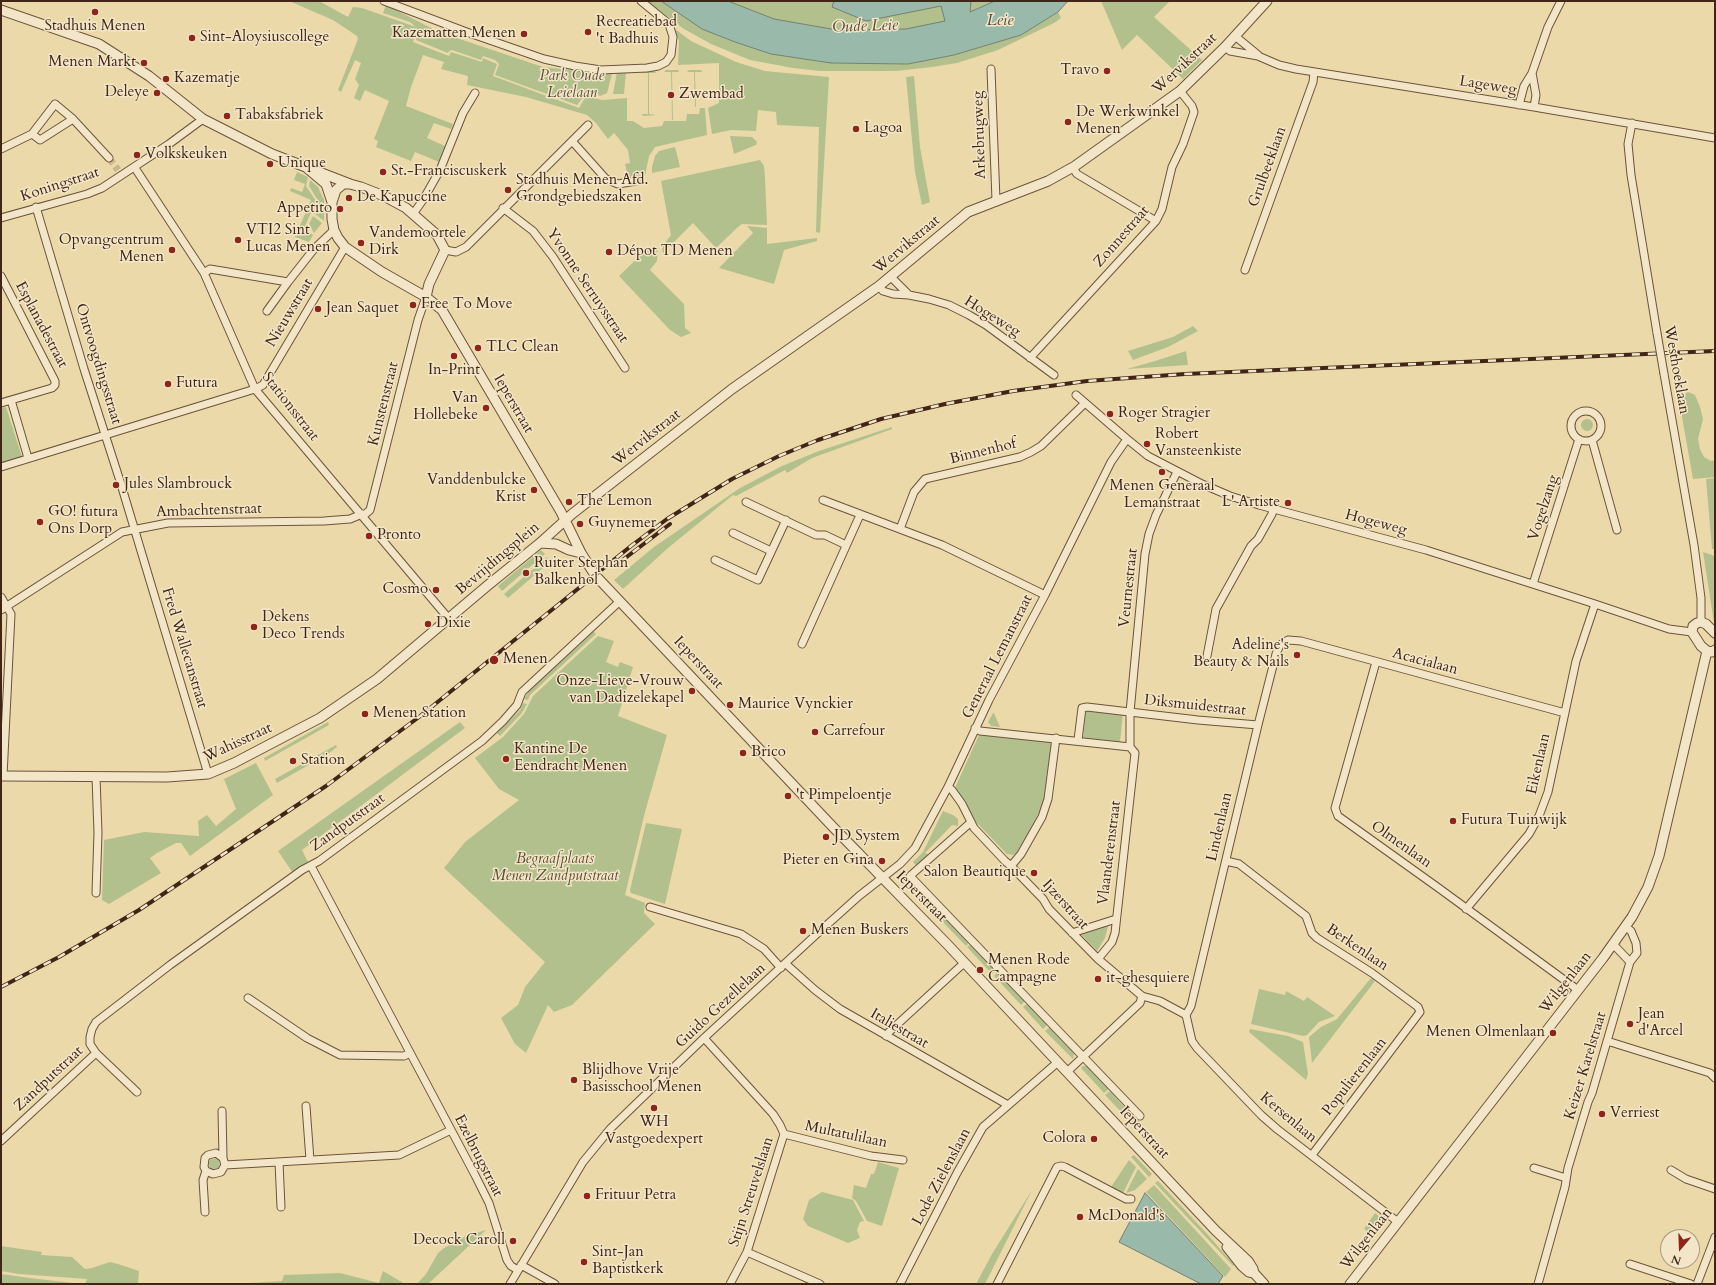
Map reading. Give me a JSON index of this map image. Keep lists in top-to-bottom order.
{
  "streets": {
    "street": [
      "Wervikstraat",
      "Lageweg",
      "Arkebrugweg",
      "Grulbeeklaan",
      "Koningstraat",
      "Zonnestraat",
      "Yvonne Serruysstraat",
      "Nieuwstraat",
      "Hogeweg",
      "Esplanadestraat",
      "Ontvoogdingsstraat",
      "Westhoeklaan",
      "Kunstenstraat",
      "Ieperstraat",
      "Stationsstraat",
      "Binnenhof",
      "Vogelzang",
      "Ambachtenstraat",
      "Bevrijdingsplein",
      "Veurnestraat",
      "Fred Wallecanstraat",
      "Generaal Lemanstraat",
      "Acacialaan",
      "Diksmuidestraat",
      "Wahisstraat",
      "Eikenlaan",
      "Zandputstraat",
      "Lindenlaan",
      "Olmenlaan",
      "Vlaanderenstraat",
      "Ijzerstraat",
      "Berkenlaan",
      "Wilgenlaan",
      "Guido Gezellelaan",
      "Italiestraat",
      "Keizer Karelstraat",
      "Populierenlaan",
      "Kersenlaan",
      "Multatulilaan",
      "Ezelbrugstraat",
      "Lode Zielenslaan",
      "Stijn Streuvelslaan"
    ]
  },
  "crossings": [
    ["Wervikstraat", "Lageweg"],
    ["Wervikstraat", "Arkebrugweg"],
    ["Wervikstraat", "Zonnestraat"],
    ["Wervikstraat", "Hogeweg"],
    ["Wervikstraat", "Ieperstraat"],
    ["Wervikstraat", "Bevrijdingsplein"],
    ["Lageweg", "Grulbeeklaan"],
    ["Lageweg", "Westhoeklaan"],
    ["Koningstraat", "Ontvoogdingsstraat"],
    ["Koningstraat", "Ieperstraat"],
    ["Koningstraat", "Stationsstraat"],
    ["Zonnestraat", "Hogeweg"],
    ["Nieuwstraat", "Ieperstraat"],
    ["Nieuwstraat", "Stationsstraat"],
    ["Hogeweg", "Binnenhof"],
    ["Hogeweg", "Vogelzang"],
    ["Hogeweg", "Veurnestraat"],
    ["Hogeweg", "Generaal Lemanstraat"],
    ["Hogeweg", "Eikenlaan"],
    ["Ontvoogdingsstraat", "Ambachtenstraat"],
    ["Ontvoogdingsstraat", "Fred Wallecanstraat"],
    ["Kunstenstraat", "Ieperstraat"],
    ["Kunstenstraat", "Stationsstraat"],
    ["Kunstenstraat", "Ambachtenstraat"],
    ["Ieperstraat", "Bevrijdingsplein"],
    ["Ieperstraat", "Generaal Lemanstraat"],
    ["Ieperstraat", "Zandputstraat"],
    ["Ieperstraat", "Ijzerstraat"],
    ["Ieperstraat", "Guido Gezellelaan"],
    ["Ieperstraat", "Lode Zielenslaan"],
    ["Stationsstraat", "Ambachtenstraat"],
    ["Stationsstraat", "Bevrijdingsplein"],
    ["Stationsstraat", "Wahisstraat"],
    ["Ambachtenstraat", "Fred Wallecanstraat"],
    ["Bevrijdingsplein", "Wahisstraat"],
    ["Veurnestraat", "Diksmuidestraat"],
    ["Veurnestraat", "Vlaanderenstraat"],
    ["Fred Wallecanstraat", "Wahisstraat"],
    ["Generaal Lemanstraat", "Ijzerstraat"],
    ["Generaal Lemanstraat", "Guido Gezellelaan"],
    ["Acacialaan", "Eikenlaan"],
    ["Acacialaan", "Lindenlaan"],
    ["Acacialaan", "Olmenlaan"],
    ["Diksmuidestraat", "Lindenlaan"],
    ["Eikenlaan", "Olmenlaan"],
    ["Zandputstraat", "Ezelbrugstraat"],
    ["Lindenlaan", "Ijzerstraat"],
    ["Lindenlaan", "Berkenlaan"],
    ["Lindenlaan", "Kersenlaan"],
    ["Olmenlaan", "Wilgenlaan"],
    ["Vlaanderenstraat", "Ijzerstraat"],
    ["Ijzerstraat", "Kersenlaan"],
    ["Berkenlaan", "Populierenlaan"],
    ["Wilgenlaan", "Keizer Karelstraat"],
    ["Wilgenlaan", "Kersenlaan"],
    ["Guido Gezellelaan", "Italiestraat"],
    ["Guido Gezellelaan", "Ezelbrugstraat"],
    ["Guido Gezellelaan", "Stijn Streuvelslaan"],
    ["Italiestraat", "Lode Zielenslaan"],
    ["Populierenlaan", "Kersenlaan"],
    ["Multatulilaan", "Stijn Streuvelslaan"]
  ],
  "water": ["Leie", "Oude Leie"],
  "parks": ["Park Oude Leielaan", "Begraafplaats Menen Zandputstraat"],
  "places": [
    "Stadhuis Menen",
    "Recreatiebad 't Badhuis",
    "Kazematten Menen",
    "Sint-Aloysiuscollege",
    "Menen Markt",
    "Travo",
    "Kazematje",
    "Deleye",
    "Zwembad",
    "Tabaksfabriek",
    "De Werkwinkel Menen",
    "Lagoa",
    "Volkskeuken",
    "Unique",
    "St.-Franciscuskerk",
    "Stadhuis Menen Afd. Grondgebiedszaken",
    "De Kapuccine",
    "Appetito",
    "VTI2 Sint Lucas Menen",
    "Vandemoortele Dirk",
    "Opvangcentrum Menen",
    "Dépot TD Menen",
    "Free To Move",
    "Jean Saquet",
    "TLC Clean",
    "In-Print",
    "Futura",
    "Van Hollebeke",
    "Roger Stragier",
    "Robert Vansteenkiste",
    "Menen Generaal Lemanstraat",
    "Jules Slambrouck",
    "Vanddenbulcke Krist",
    "The Lemon",
    "L' Artiste",
    "GO! futura Ons Dorp",
    "Guynemer",
    "Pronto",
    "Ruiter Stephan Balkenhol",
    "Cosmo",
    "Dixie",
    "Dekens Deco Trends",
    "Adeline's Beauty & Nails",
    "Menen",
    "Onze-Lieve-Vrouw van Dadizelekapel",
    "Maurice Vynckier",
    "Menen Station",
    "Carrefour",
    "Brico",
    "Kantine De Eendracht Menen",
    "Station",
    "'t Pimpeloentje",
    "Futura Tuinwijk",
    "JD System",
    "Pieter en Gina",
    "Salon Beautique",
    "Menen Buskers",
    "Menen Rode Campagne",
    "it-ghesquiere",
    "Jean d'Arcel",
    "Menen Olmenlaan",
    "Blijdhove Vrije Basisschool Menen",
    "WH Vastgoedexpert",
    "Verriest",
    "Colora",
    "Frituur Petra",
    "McDonald's",
    "Decock Caroll",
    "Sint-Jan Baptistkerk"
  ],
  "north": "bottom"
}
